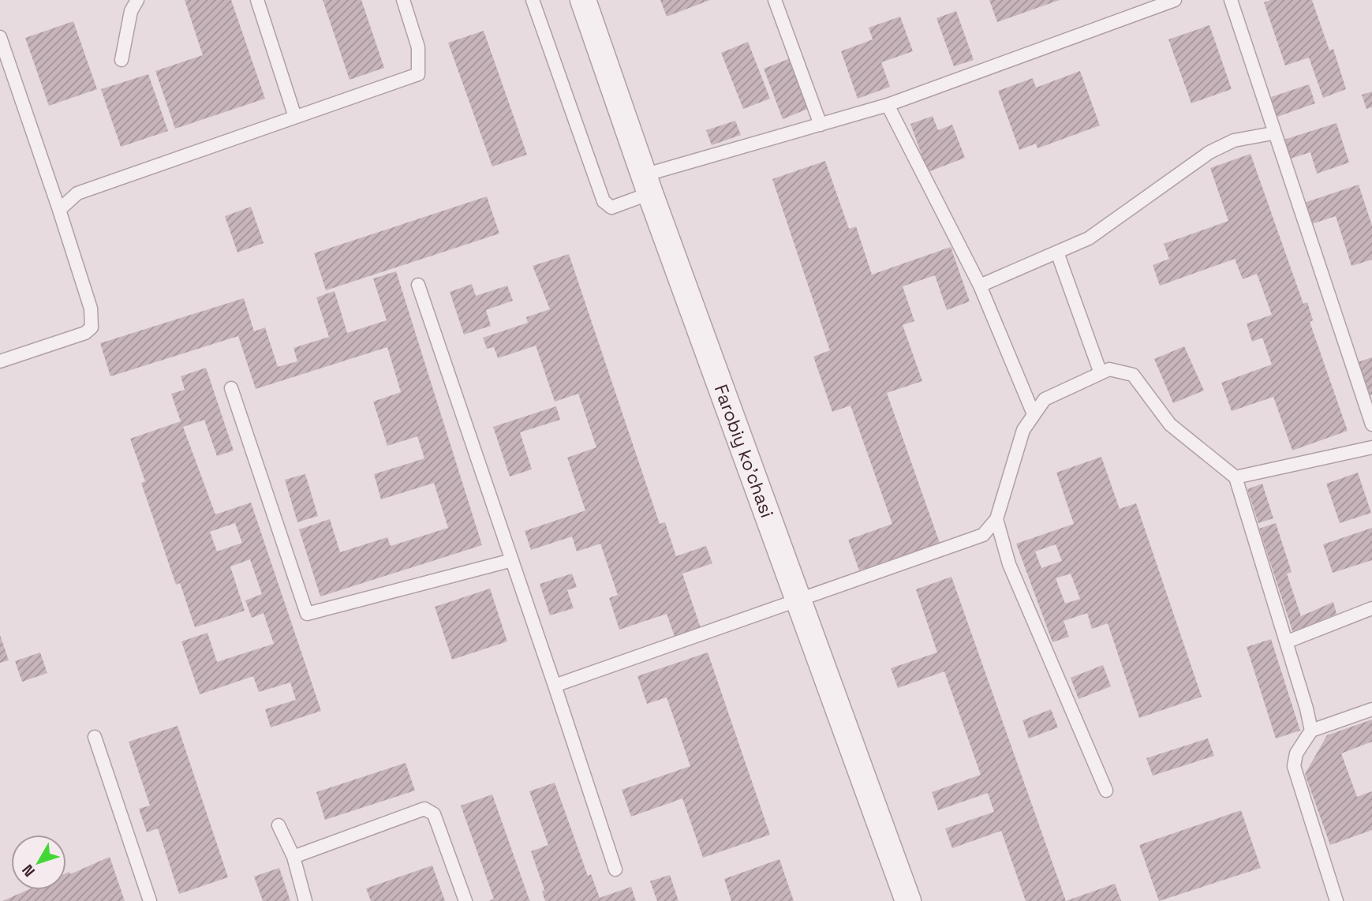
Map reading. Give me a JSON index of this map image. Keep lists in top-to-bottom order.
{
  "streets": {
    "street": ["Farobiy ko'chasi"]
  },
  "north": "bottom left"
}
